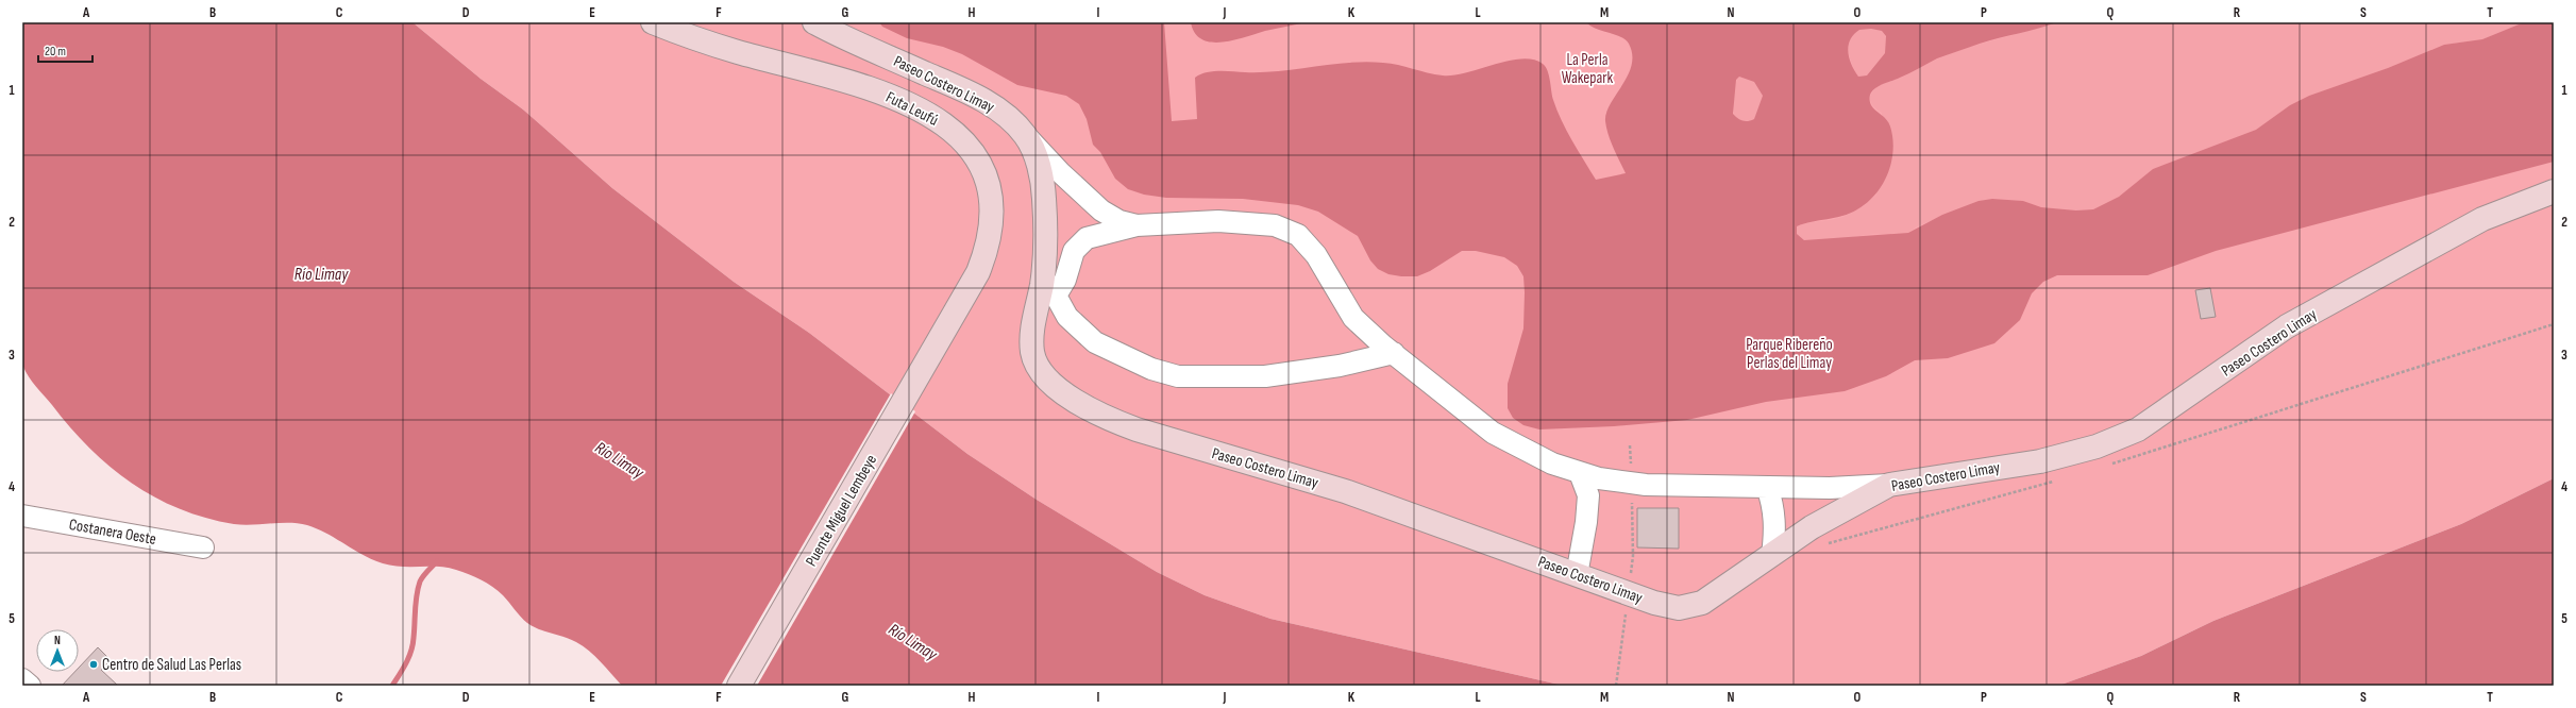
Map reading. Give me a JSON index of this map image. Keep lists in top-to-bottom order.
{
  "streets": {
    "street": [
      "Paseo Costero Limay",
      "Futa Leufú",
      "Puente Miguel Lembeye",
      "Costanera Oeste"
    ]
  },
  "crossings": [
    ["Futa Leufú", "Puente Miguel Lembeye"]
  ],
  "water": ["Río Limay"],
  "parks": ["La Perla Wakepark", "Parque Ribereño Perlas del Limay"],
  "places": ["Centro de Salud Las Perlas"],
  "scale_bar": "20 m",
  "north": "top",
  "grid": {
    "columns": [
      "A",
      "B",
      "C",
      "D",
      "E",
      "F",
      "G",
      "H",
      "I",
      "J",
      "K",
      "L",
      "M",
      "N",
      "O",
      "P",
      "Q",
      "R",
      "S",
      "T"
    ],
    "rows": [
      "1",
      "2",
      "3",
      "4",
      "5"
    ]
  }
}
